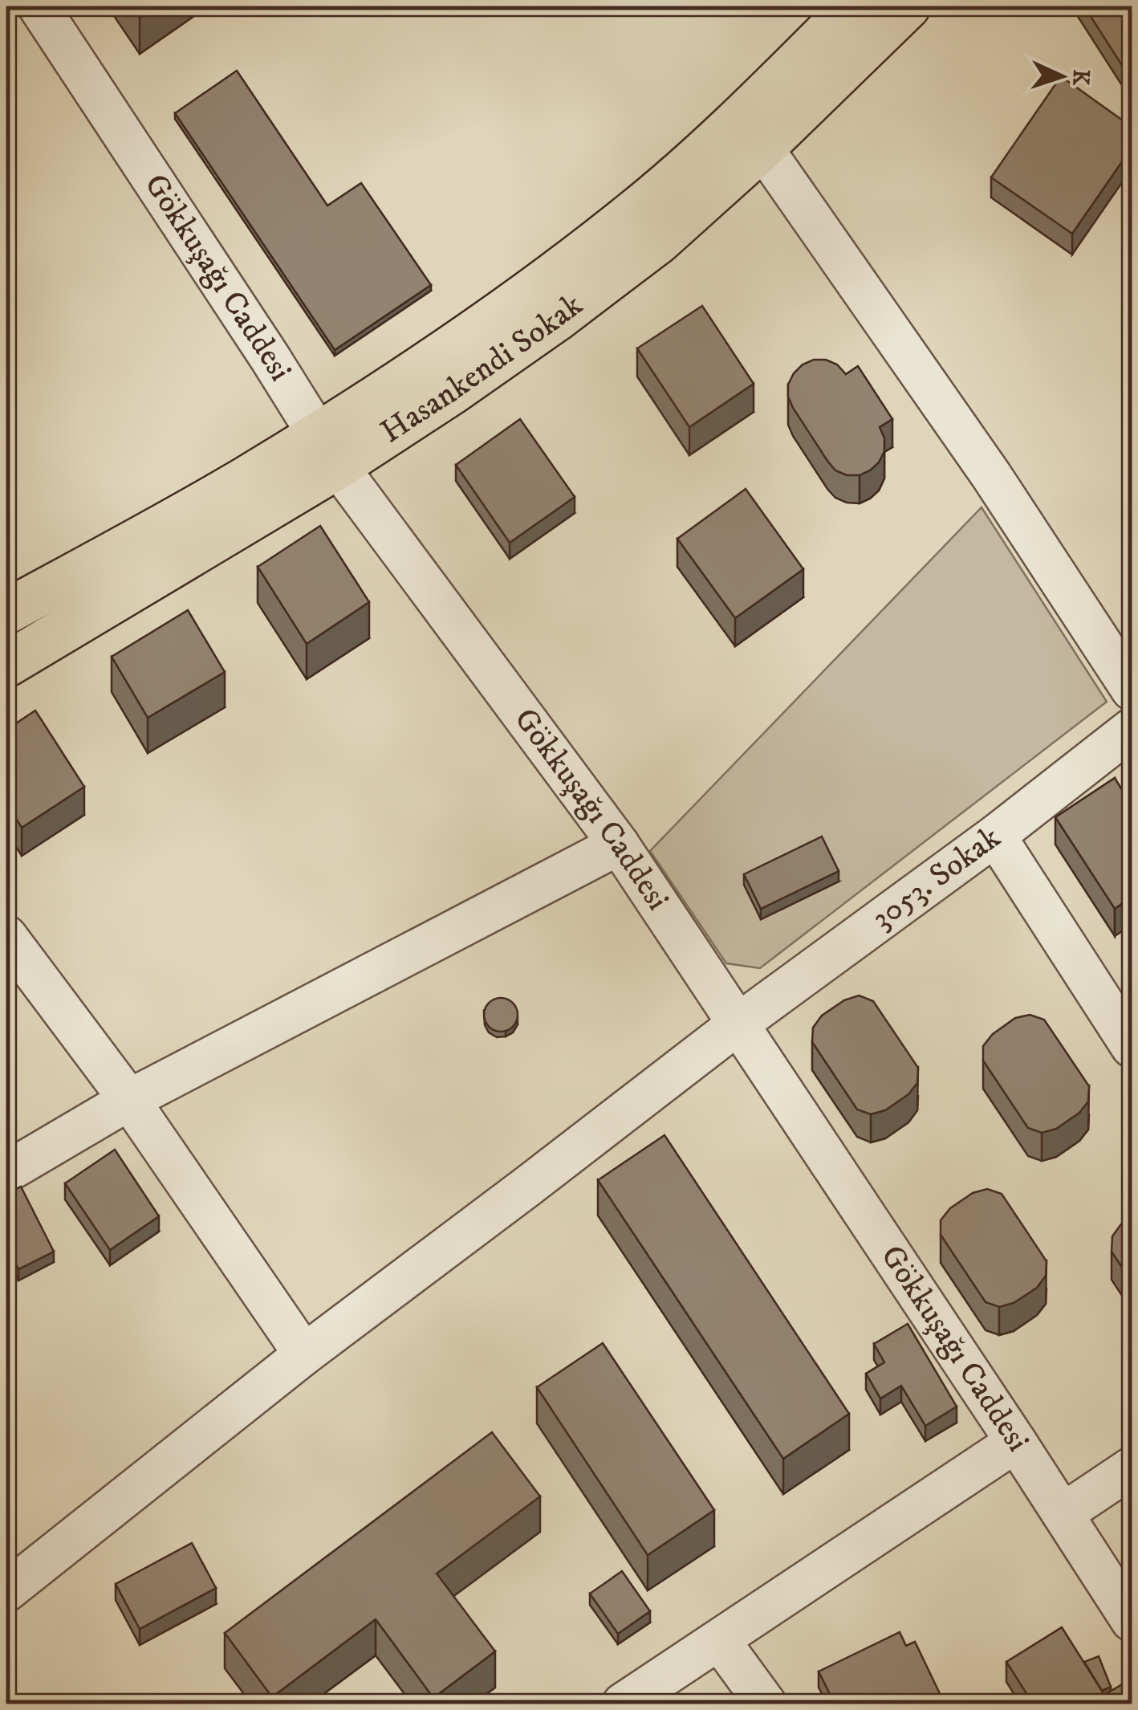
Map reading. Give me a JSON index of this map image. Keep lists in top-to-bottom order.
{
  "streets": {
    "main road": ["Hasankendi Sokak"],
    "street": ["Gökkuşağı Caddesi", "3053. Sokak"]
  },
  "crossings": [
    ["Gökkuşağı Caddesi", "Hasankendi Sokak"],
    ["Gökkuşağı Caddesi", "3053. Sokak"]
  ],
  "north": "right"
}
